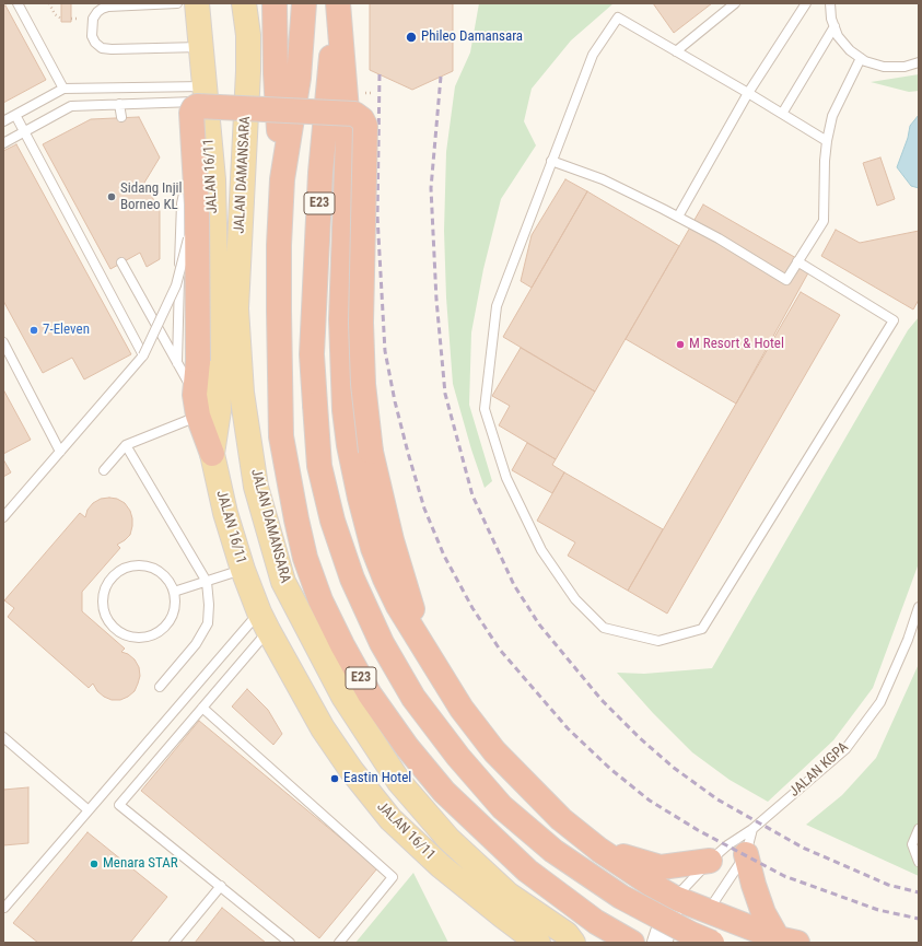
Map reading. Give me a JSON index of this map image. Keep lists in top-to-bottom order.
{
  "streets": {
    "highway": ["E23"],
    "main road": ["JALAN DAMANSARA", "JALAN 16/11"],
    "lane": ["JALAN KGPA"]
  },
  "places": [
    "Phileo Damansara",
    "Sidang Injil Borneo KL",
    "7-Eleven",
    "M Resort & Hotel",
    "Eastin Hotel",
    "Menara STAR"
  ]
}
